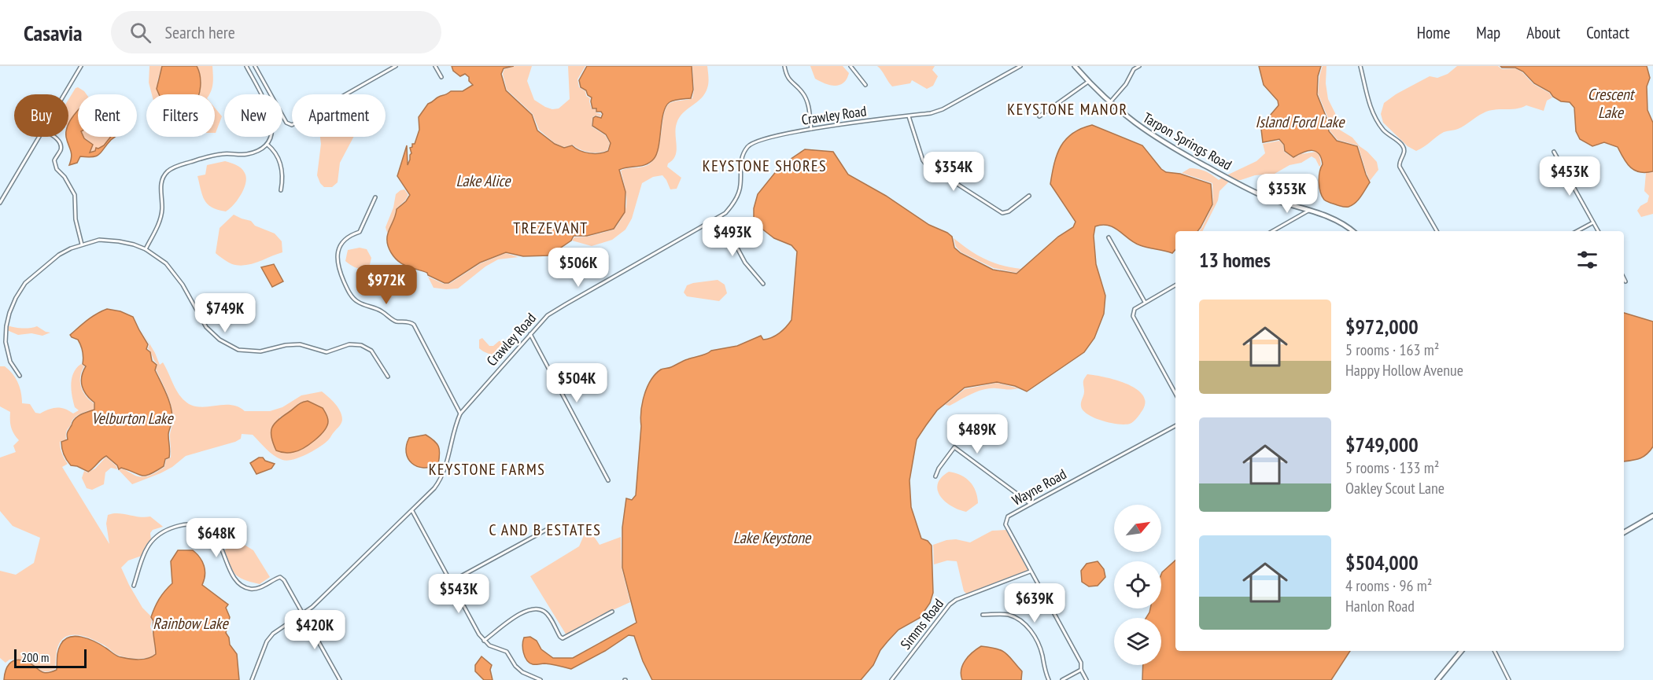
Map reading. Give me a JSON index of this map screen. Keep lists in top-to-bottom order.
{
  "streets": {
    "main road": ["Tarpon Springs Road"],
    "street": ["Crawley Road", "Wayne Road", "Simms Road"]
  },
  "crossings": [
    ["Wayne Road", "Simms Road"]
  ],
  "districts": [
    "KEYSTONE MANOR",
    "KEYSTONE SHORES",
    "TREZEVANT",
    "KEYSTONE FARMS",
    "C AND B ESTATES"
  ],
  "water": [
    "Crescent Lake",
    "Island Ford Lake",
    "Lake Alice",
    "Velburton Lake",
    "Lake Keystone",
    "Rainbow Lake"
  ],
  "scale_bar": "200 m",
  "north": "top right",
  "page": {
    "header": "Casavia",
    "search": "Search here",
    "nav": [
      "Home",
      "Map",
      "About",
      "Contact"
    ],
    "chip": [
      "Buy",
      "Rent",
      "Filters",
      "New",
      "Apartment"
    ],
    "price": [
      "$354K",
      "$453K",
      "$353K",
      "$493K",
      "$506K",
      "$972K",
      "$749K",
      "$504K",
      "$489K",
      "$648K",
      "$543K",
      "$639K",
      "$420K"
    ],
    "heading": "13 homes",
    "list": [
      {
        "name": "$972,000",
        "note": "5 rooms · 163 m² · Happy Hollow Avenue"
      },
      {
        "name": "$749,000",
        "note": "5 rooms · 133 m² · Oakley Scout Lane"
      },
      {
        "name": "$504,000",
        "note": "4 rooms · 96 m² · Hanlon Road"
      }
    ],
    "scale": "200 m"
  }
}
